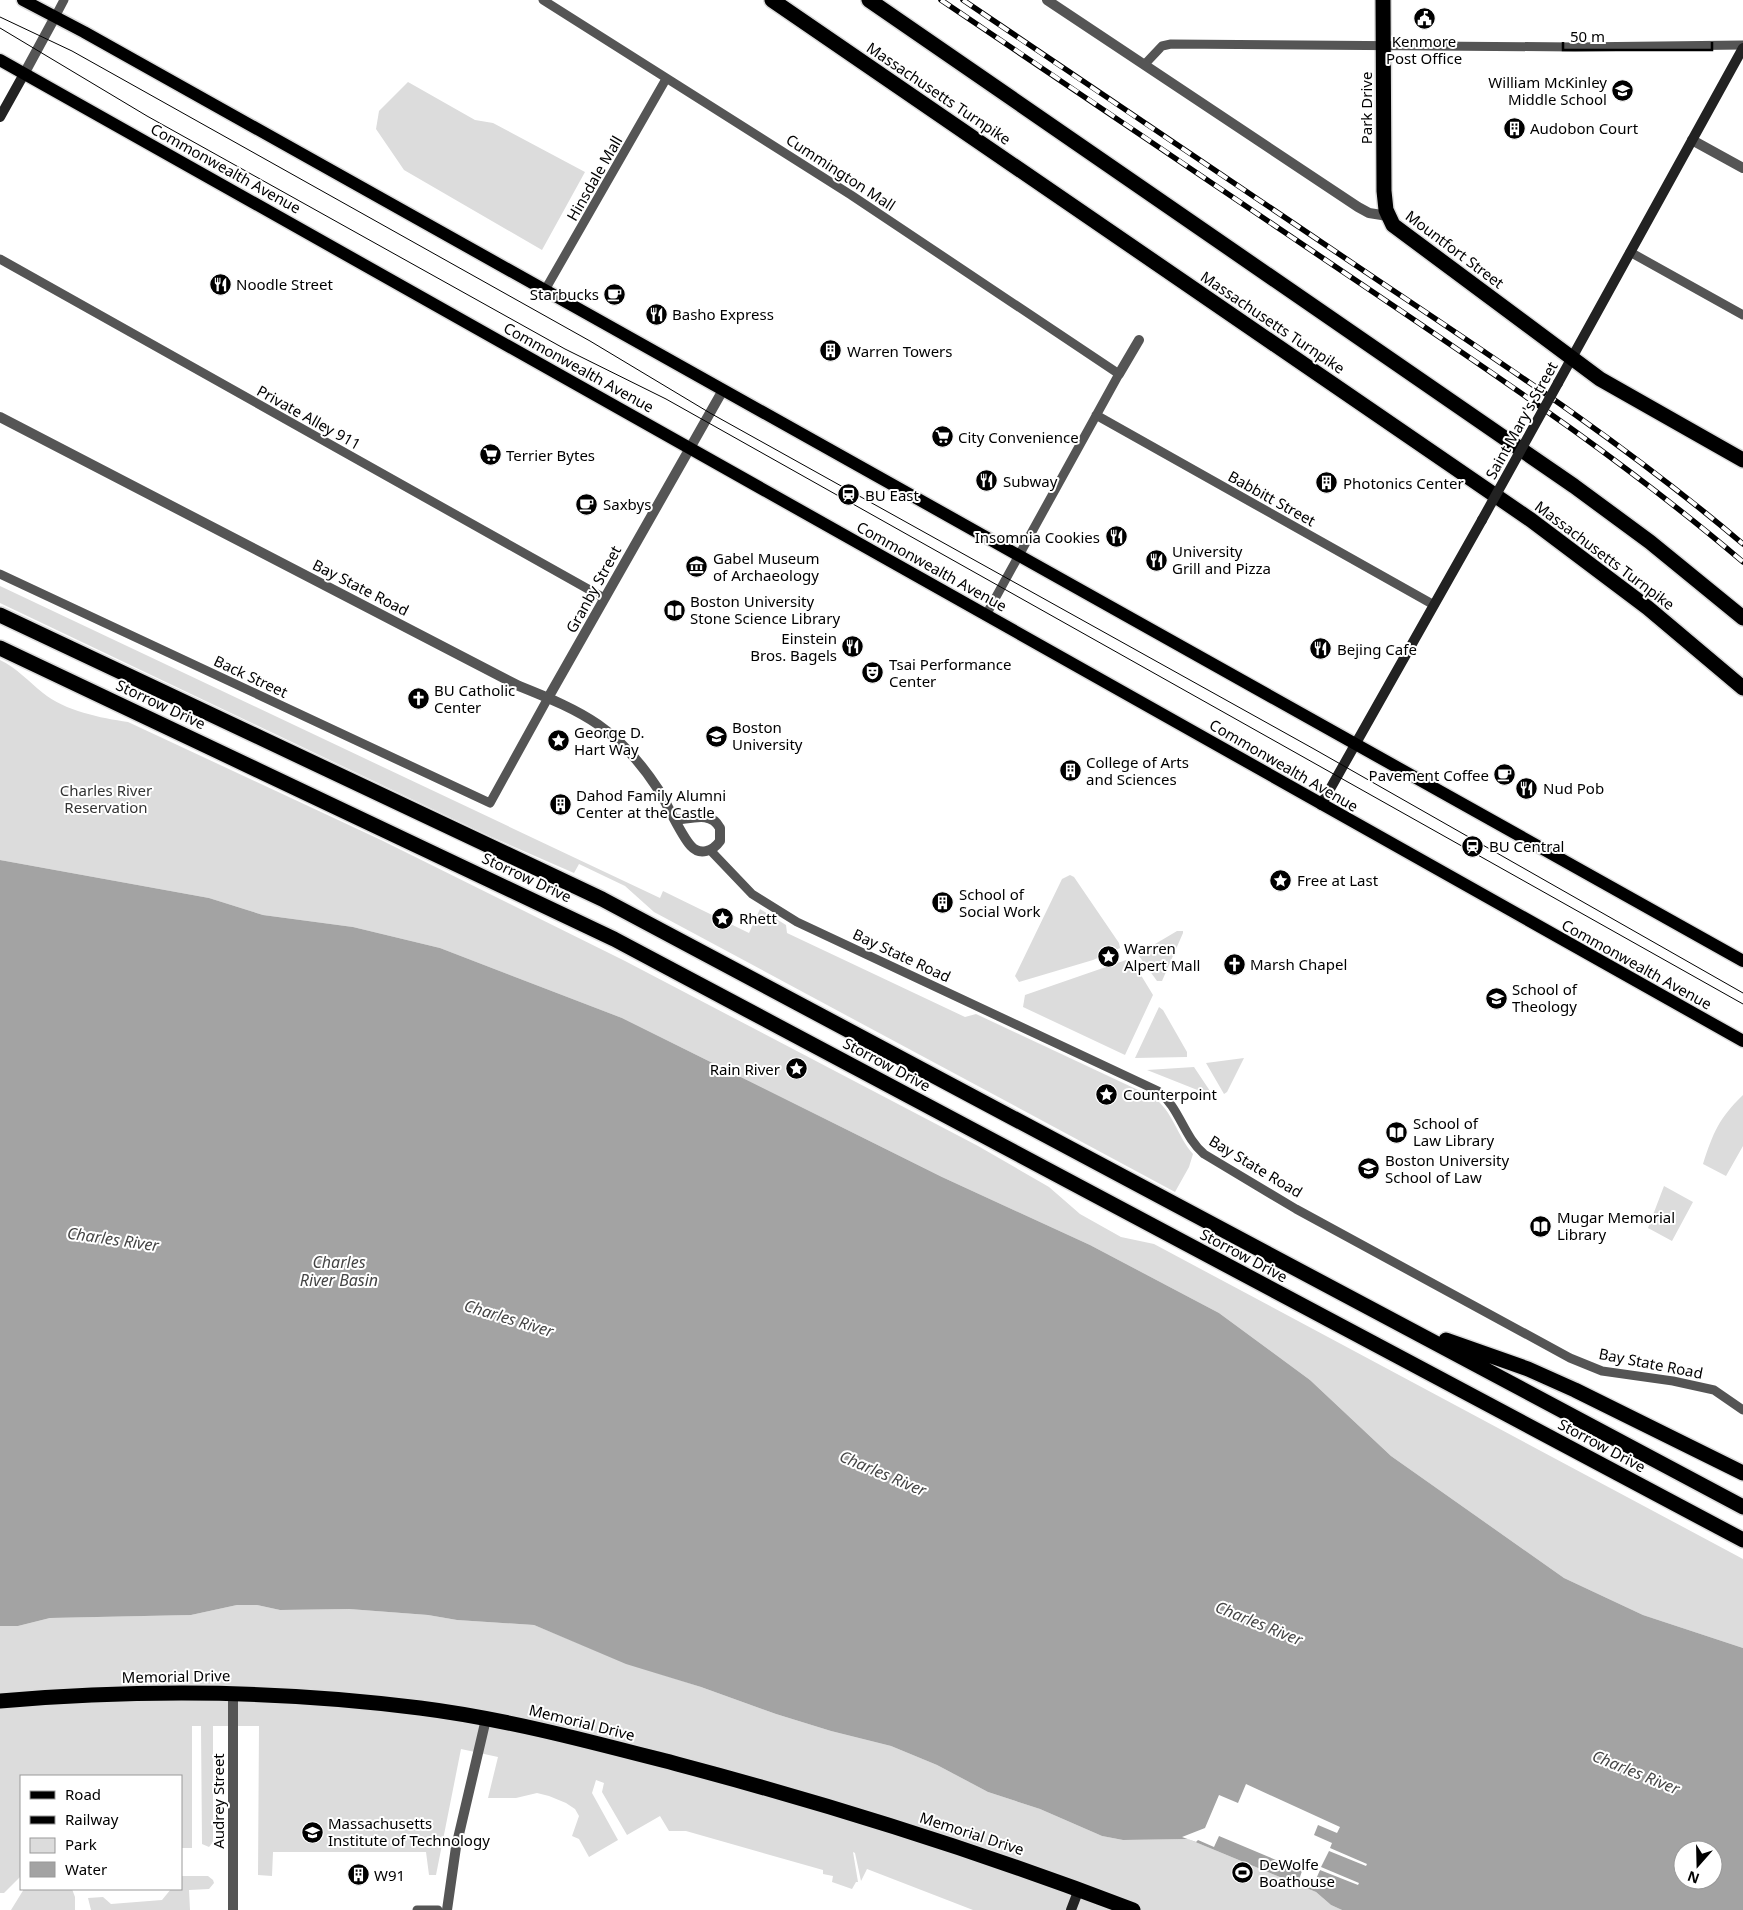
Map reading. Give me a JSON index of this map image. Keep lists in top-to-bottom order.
{
  "streets": {
    "highway": [
      "Massachusetts Turnpike",
      "Park Drive",
      "Mountfort Street",
      "Storrow Drive",
      "Memorial Drive"
    ],
    "main road": ["Commonwealth Avenue"],
    "street": [
      "Saint Mary's Street",
      "Bay State Road",
      "Granby Street",
      "Audrey Street"
    ],
    "lane": [
      "Cummington Mall",
      "Hinsdale Mall",
      "Private Alley 911",
      "Babbitt Street",
      "Back Street"
    ]
  },
  "crossings": [
    ["Park Drive", "Mountfort Street"],
    ["Commonwealth Avenue", "Saint Mary's Street"],
    ["Commonwealth Avenue", "Granby Street"],
    ["Cummington Mall", "Hinsdale Mall"],
    ["Mountfort Street", "Saint Mary's Street"],
    ["Private Alley 911", "Granby Street"],
    ["Saint Mary's Street", "Babbitt Street"],
    ["Bay State Road", "Granby Street"],
    ["Granby Street", "Back Street"],
    ["Memorial Drive", "Audrey Street"]
  ],
  "water": ["Charles River", "Charles River Basin"],
  "parks": ["Charles River Reservation"],
  "places": {
    "public building": ["Kenmore Post Office"],
    "school or university": [
      "William McKinley Middle School",
      "Boston University",
      "School of Theology",
      "Boston University School of Law",
      "Massachusetts Institute of Technology"
    ],
    "building": [
      "Audobon Court",
      "Warren Towers",
      "Photonics Center",
      "College of Arts and Sciences",
      "Dahod Family Alumni Center at the Castle",
      "School of Social Work",
      "W91"
    ],
    "restaurant": [
      "Noodle Street",
      "Basho Express",
      "Subway",
      "Insomnia Cookies",
      "University Grill and Pizza",
      "Einstein Bros. Bagels",
      "Bejing Cafe",
      "Nud Pob"
    ],
    "cafe": ["Starbucks", "Saxbys", "Pavement Coffee"],
    "supermarket": ["City Convenience", "Terrier Bytes"],
    "station": ["BU East", "BU Central"],
    "museum": ["Gabel Museum of Archaeology"],
    "library": ["Boston University Stone Science Library", "School of Law Library", "Mugar Memorial Library"],
    "theatre": ["Tsai Performance Center"],
    "church": ["BU Catholic Center", "Marsh Chapel"],
    "place": [
      "George D. Hart Way",
      "Free at Last",
      "Rhett",
      "Warren Alpert Mall",
      "Rain River",
      "Counterpoint"
    ],
    "sports": ["DeWolfe Boathouse"]
  },
  "legend": [
    "Road",
    "Railway",
    "Park",
    "Water"
  ],
  "scale_bar": "50 m",
  "north": "bottom"
}
